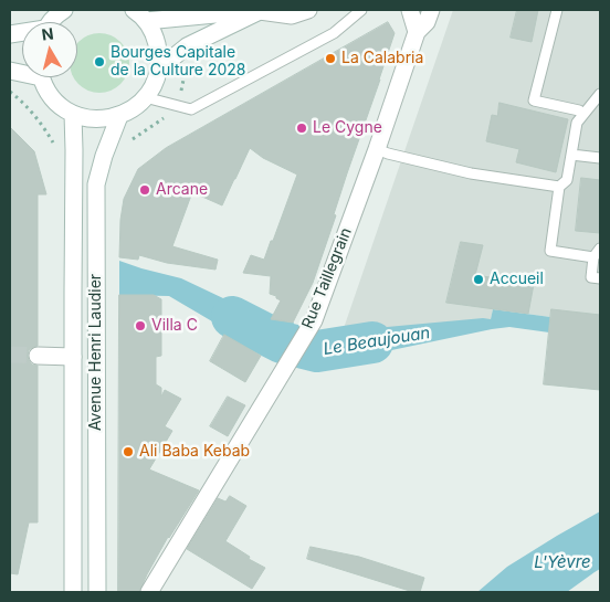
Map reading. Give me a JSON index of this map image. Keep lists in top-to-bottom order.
{
  "streets": {
    "main road": ["Rue Taillegrain", "Avenue Henri Laudier"]
  },
  "water": ["Le Beaujouan", "L'Yèvre"],
  "places": [
    "La Calabria",
    "Bourges Capitale de la Culture 2028",
    "Le Cygne",
    "Arcane",
    "Accueil",
    "Villa C",
    "Ali Baba Kebab"
  ],
  "north": "top"
}
